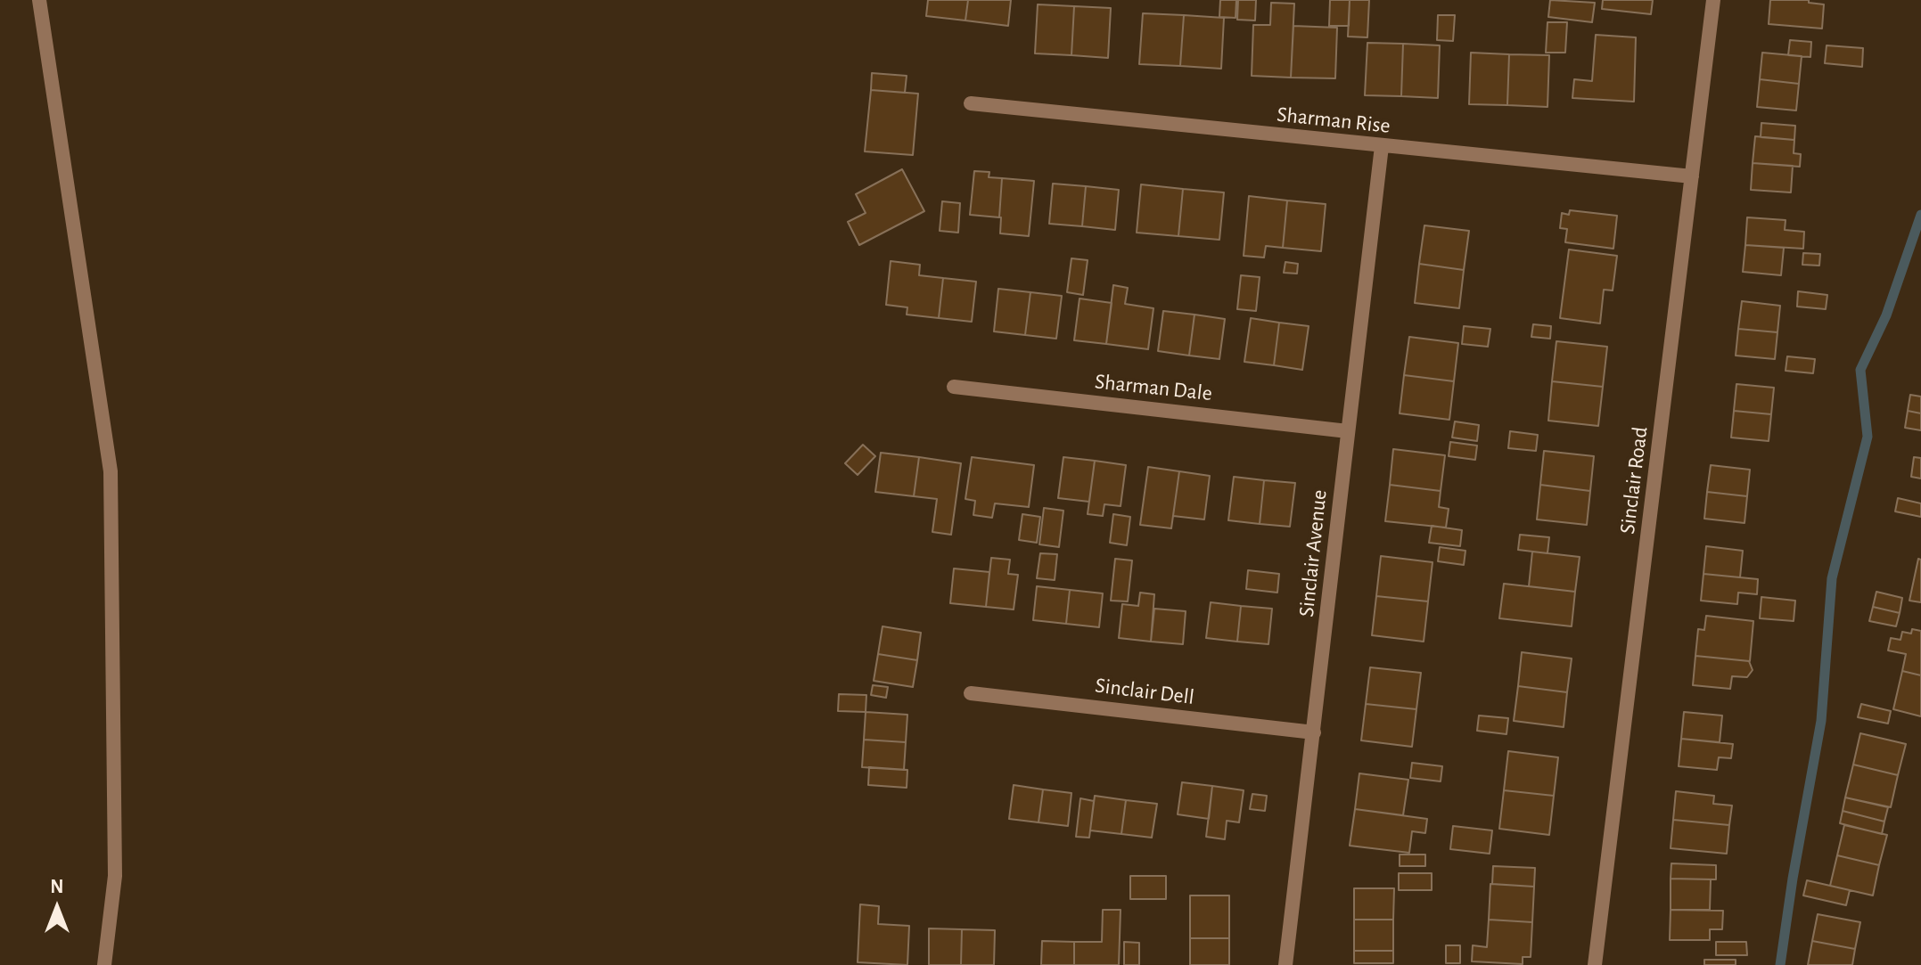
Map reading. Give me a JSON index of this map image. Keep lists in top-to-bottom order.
{
  "streets": {
    "street": [
      "Sharman Rise",
      "Sharman Dale",
      "Sinclair Road",
      "Sinclair Avenue",
      "Sinclair Dell"
    ]
  },
  "crossings": [
    ["Sharman Rise", "Sinclair Road"],
    ["Sharman Rise", "Sinclair Avenue"],
    ["Sharman Dale", "Sinclair Avenue"],
    ["Sinclair Avenue", "Sinclair Dell"]
  ],
  "north": "top"
}
